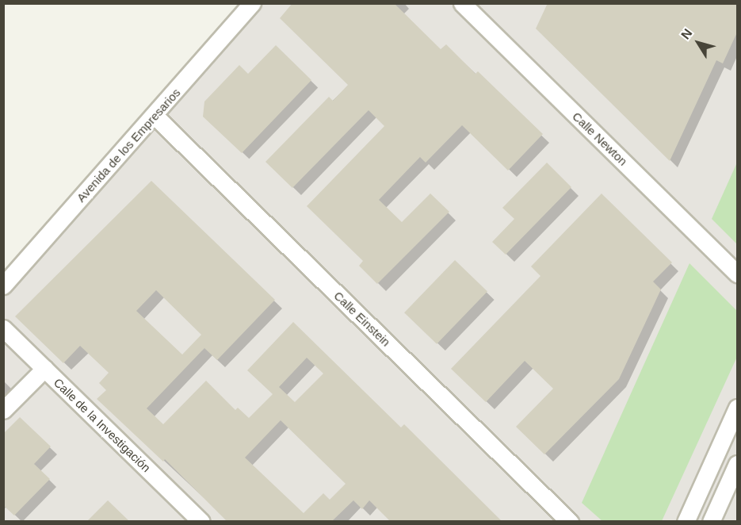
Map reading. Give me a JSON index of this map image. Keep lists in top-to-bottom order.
{
  "streets": {
    "street": [
      "Calle Newton",
      "Avenida de los Empresarios",
      "Calle Einstein",
      "Calle de la Investigación"
    ]
  },
  "crossings": [
    ["Avenida de los Empresarios", "Calle Einstein"]
  ],
  "north": "top left"
}
